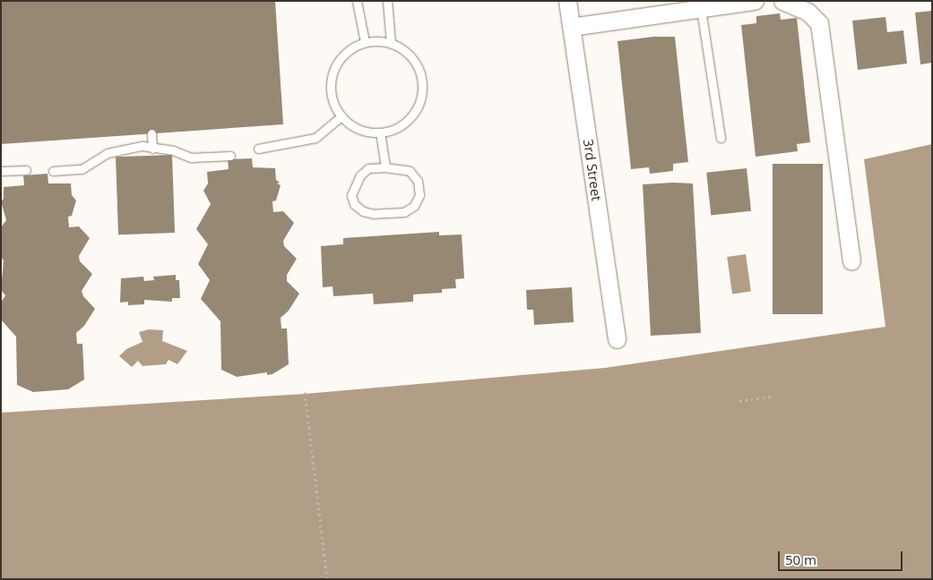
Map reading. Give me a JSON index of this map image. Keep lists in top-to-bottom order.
{
  "streets": {
    "street": ["3rd Street"]
  },
  "scale_bar": "50 m"
}
